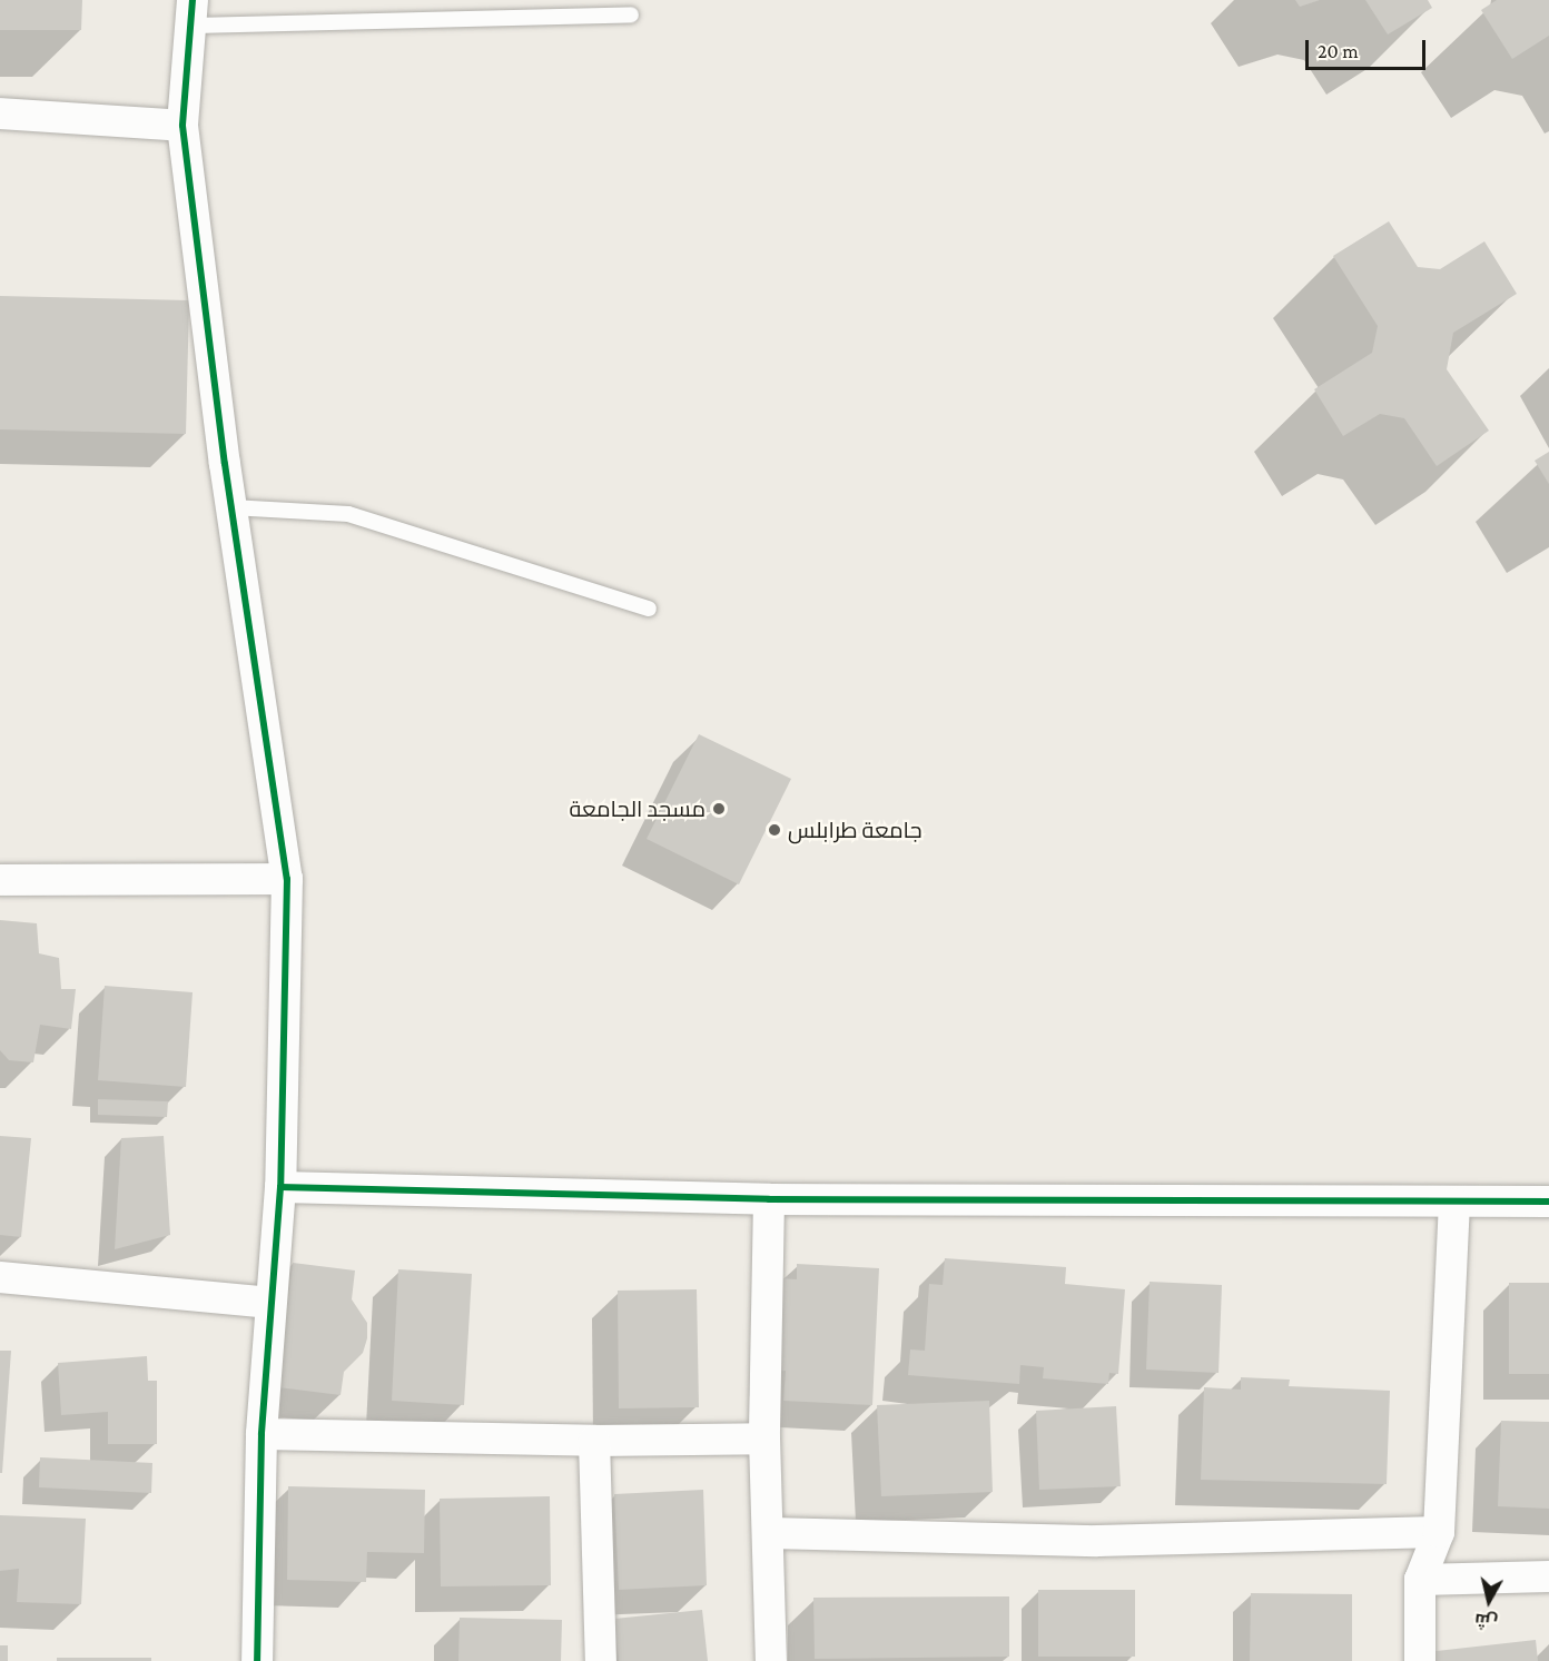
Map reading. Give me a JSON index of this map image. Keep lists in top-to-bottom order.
{
  "places": ["مسجد الجامعة", "جامعة طرابلس"],
  "scale_bar": "20 m",
  "north": "bottom"
}
